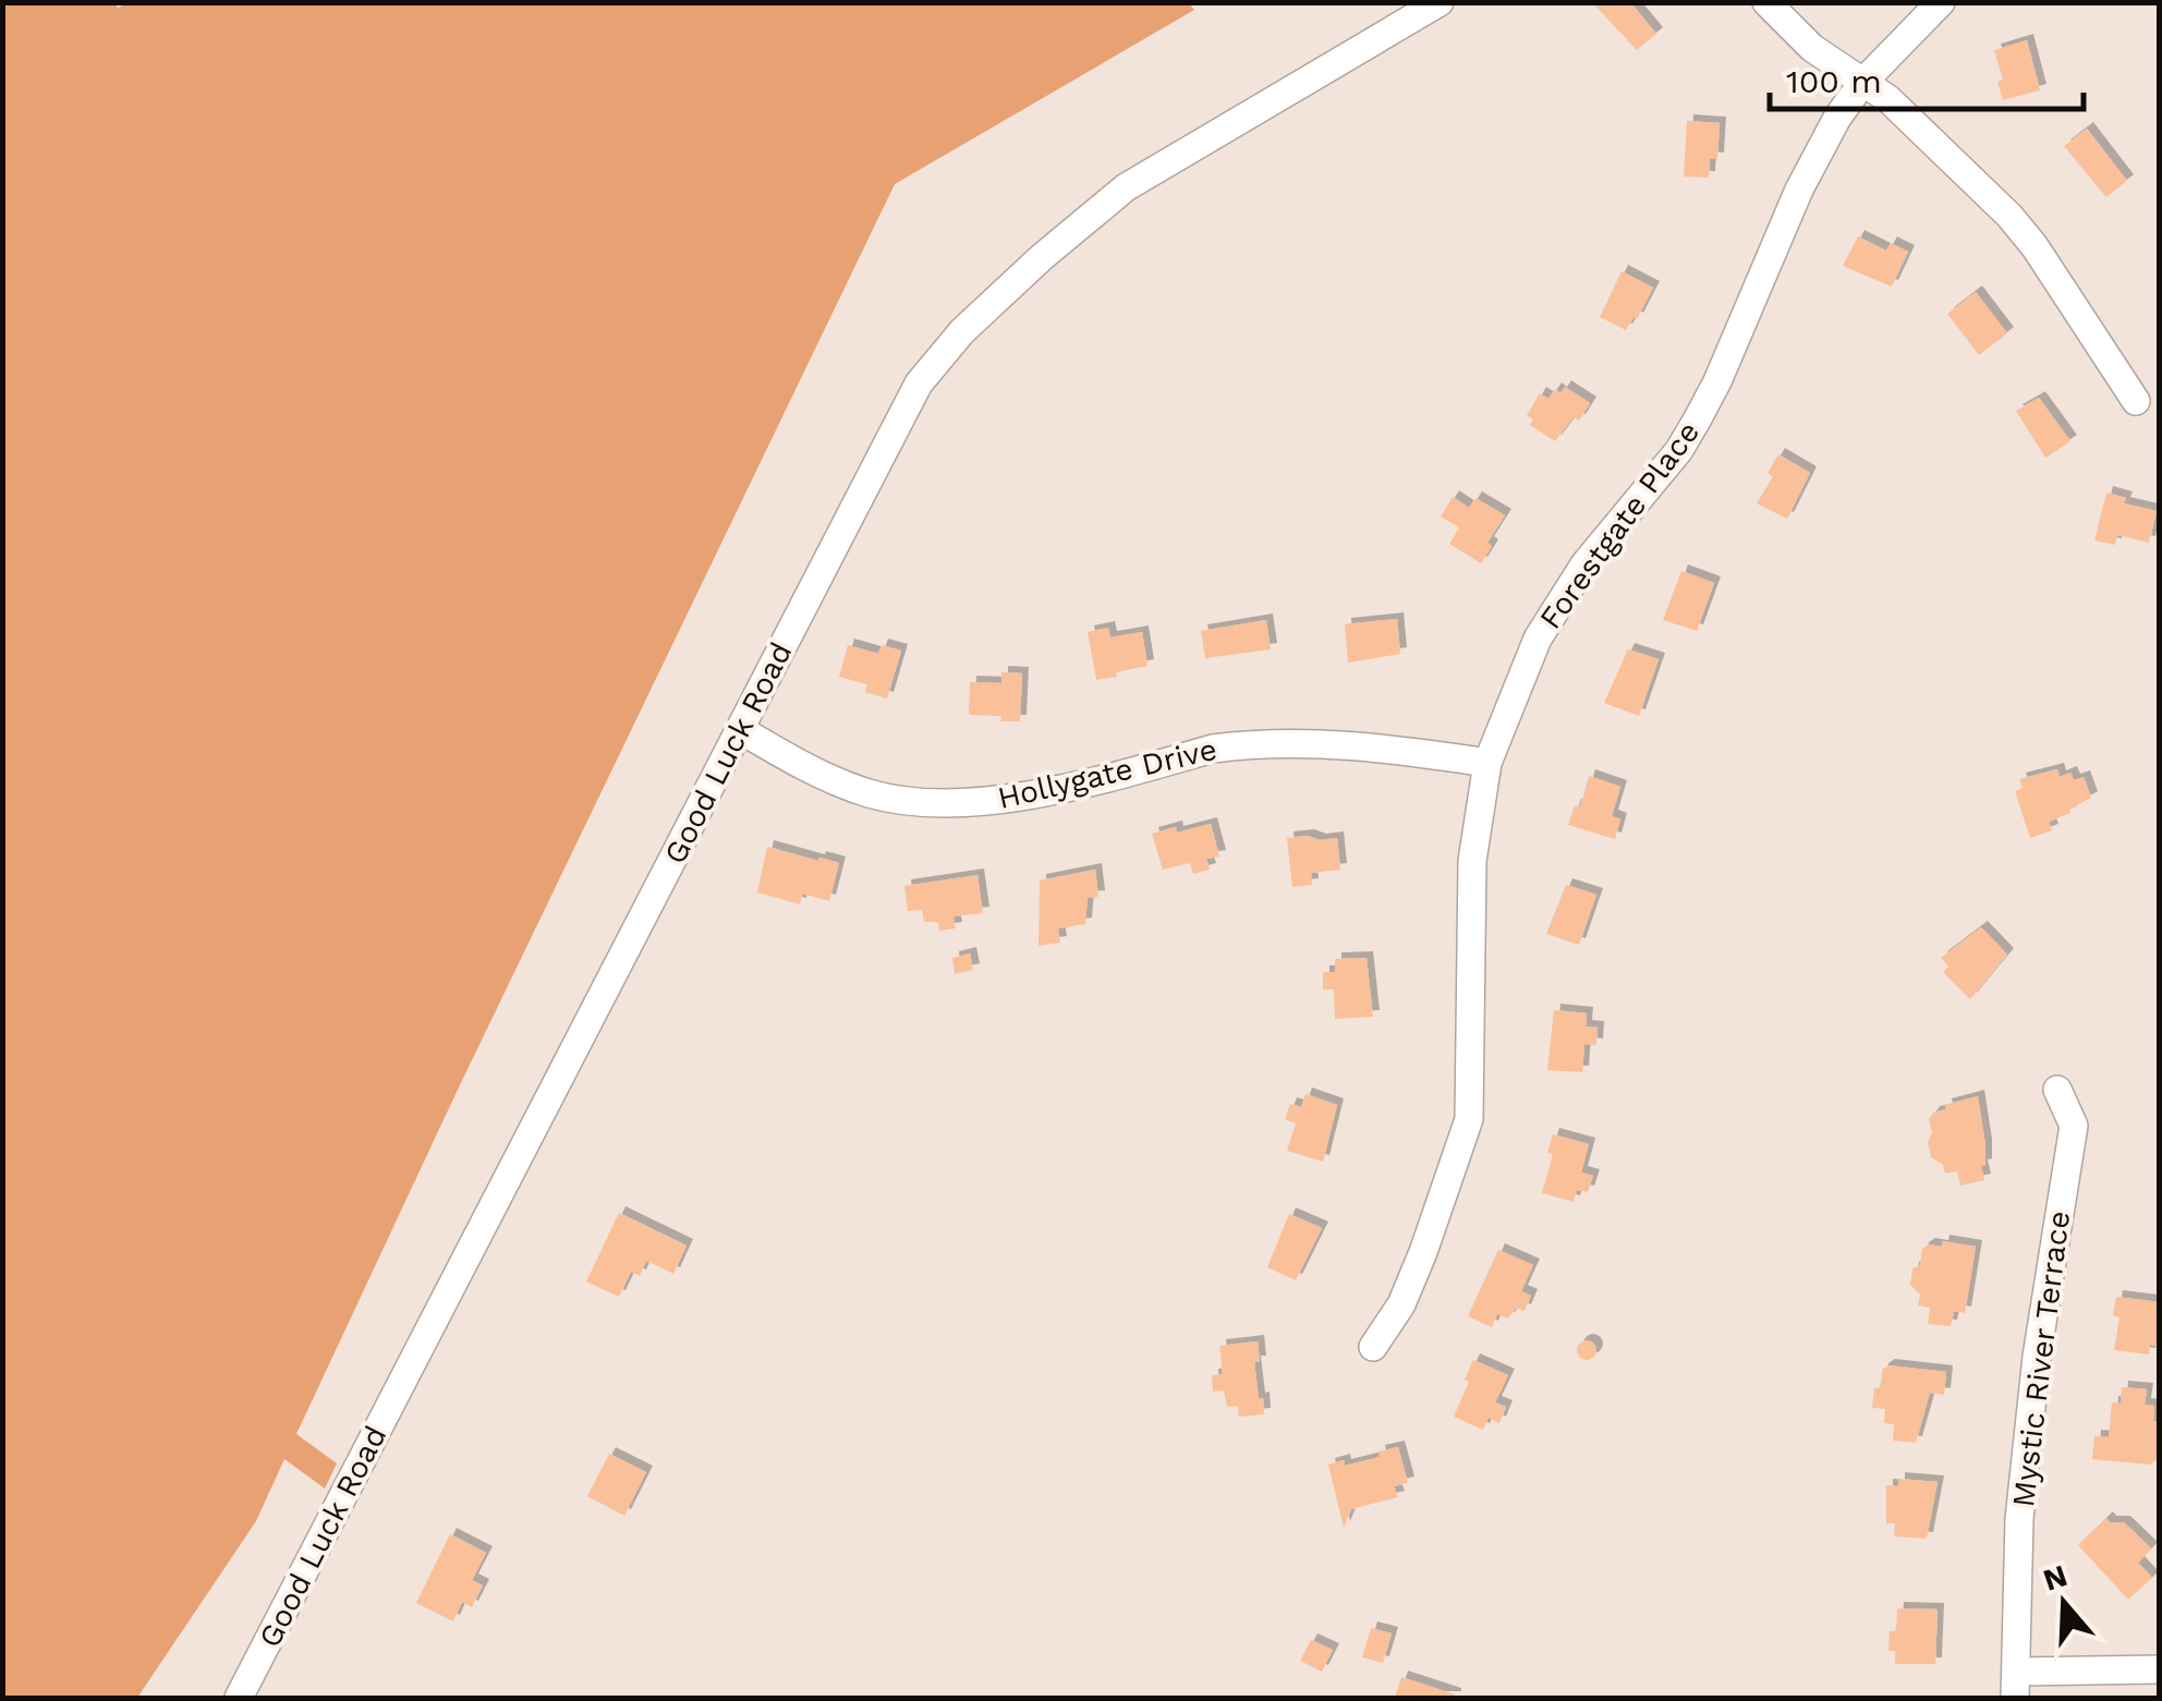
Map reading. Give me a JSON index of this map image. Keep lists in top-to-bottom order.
{
  "streets": {
    "street": [
      "Forestgate Place",
      "Good Luck Road",
      "Hollygate Drive",
      "Mystic River Terrace"
    ]
  },
  "crossings": [
    ["Forestgate Place", "Hollygate Drive"],
    ["Good Luck Road", "Hollygate Drive"]
  ],
  "scale_bar": "100 m",
  "north": "top"
}
